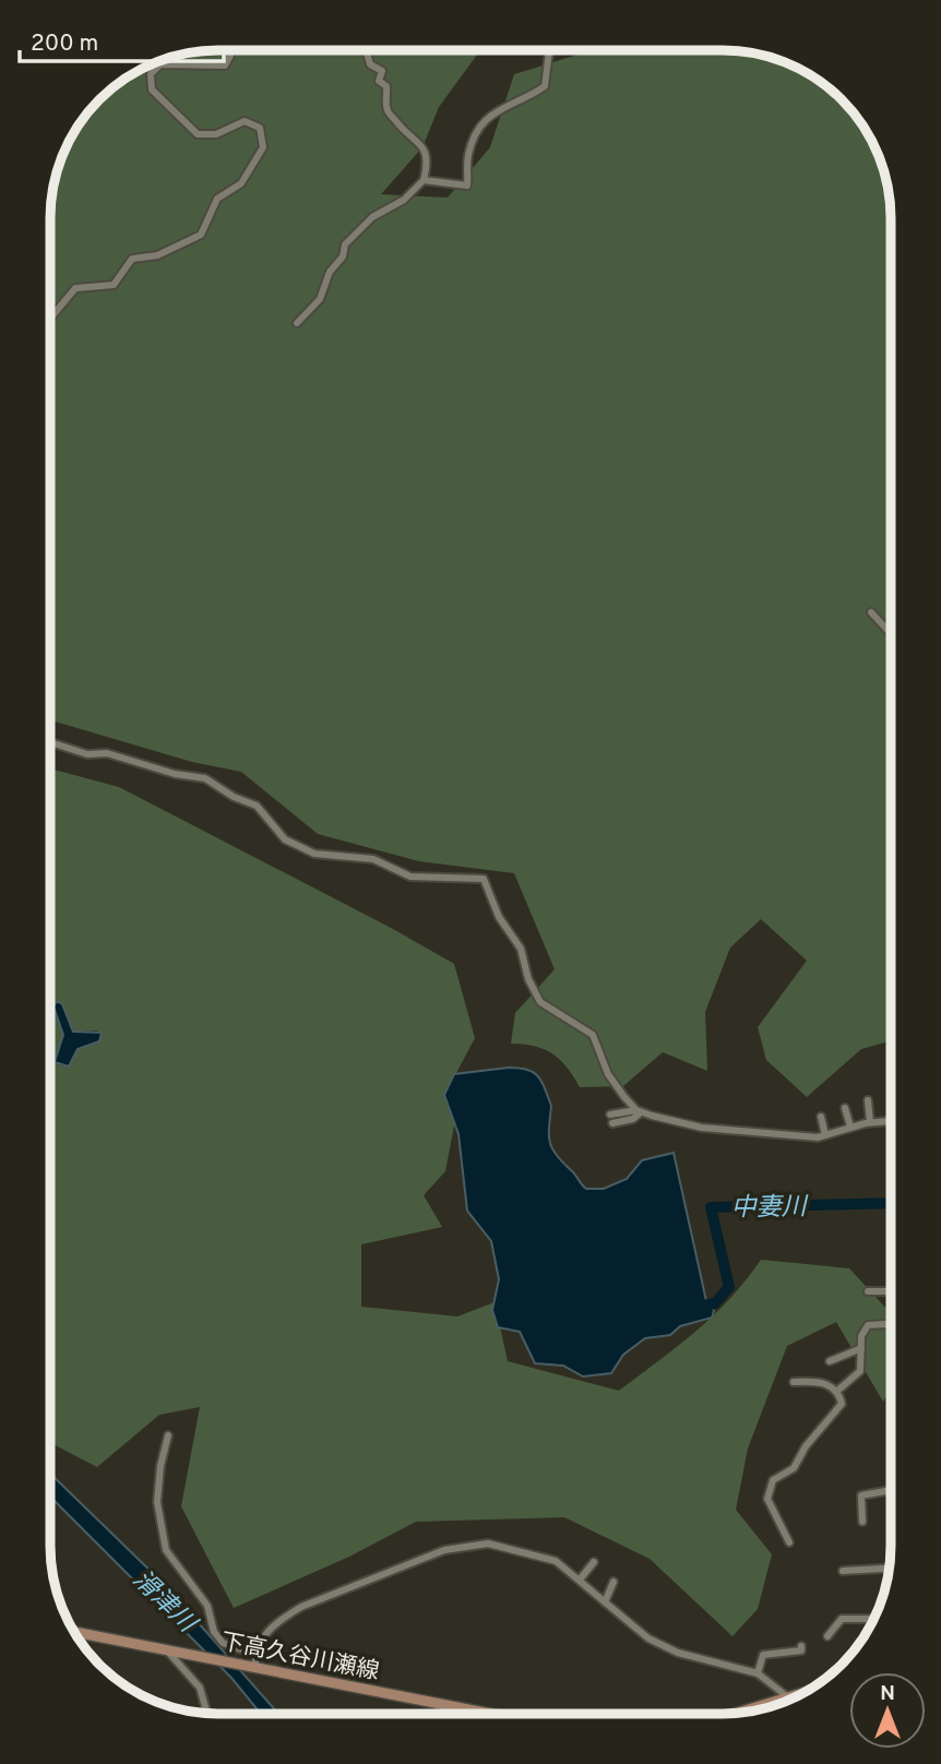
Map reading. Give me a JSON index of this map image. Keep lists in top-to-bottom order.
{
  "streets": {
    "main road": ["下高久谷川瀬線"]
  },
  "water": ["中妻川", "滑津川"],
  "scale_bar": "200 m",
  "north": "top"
}
